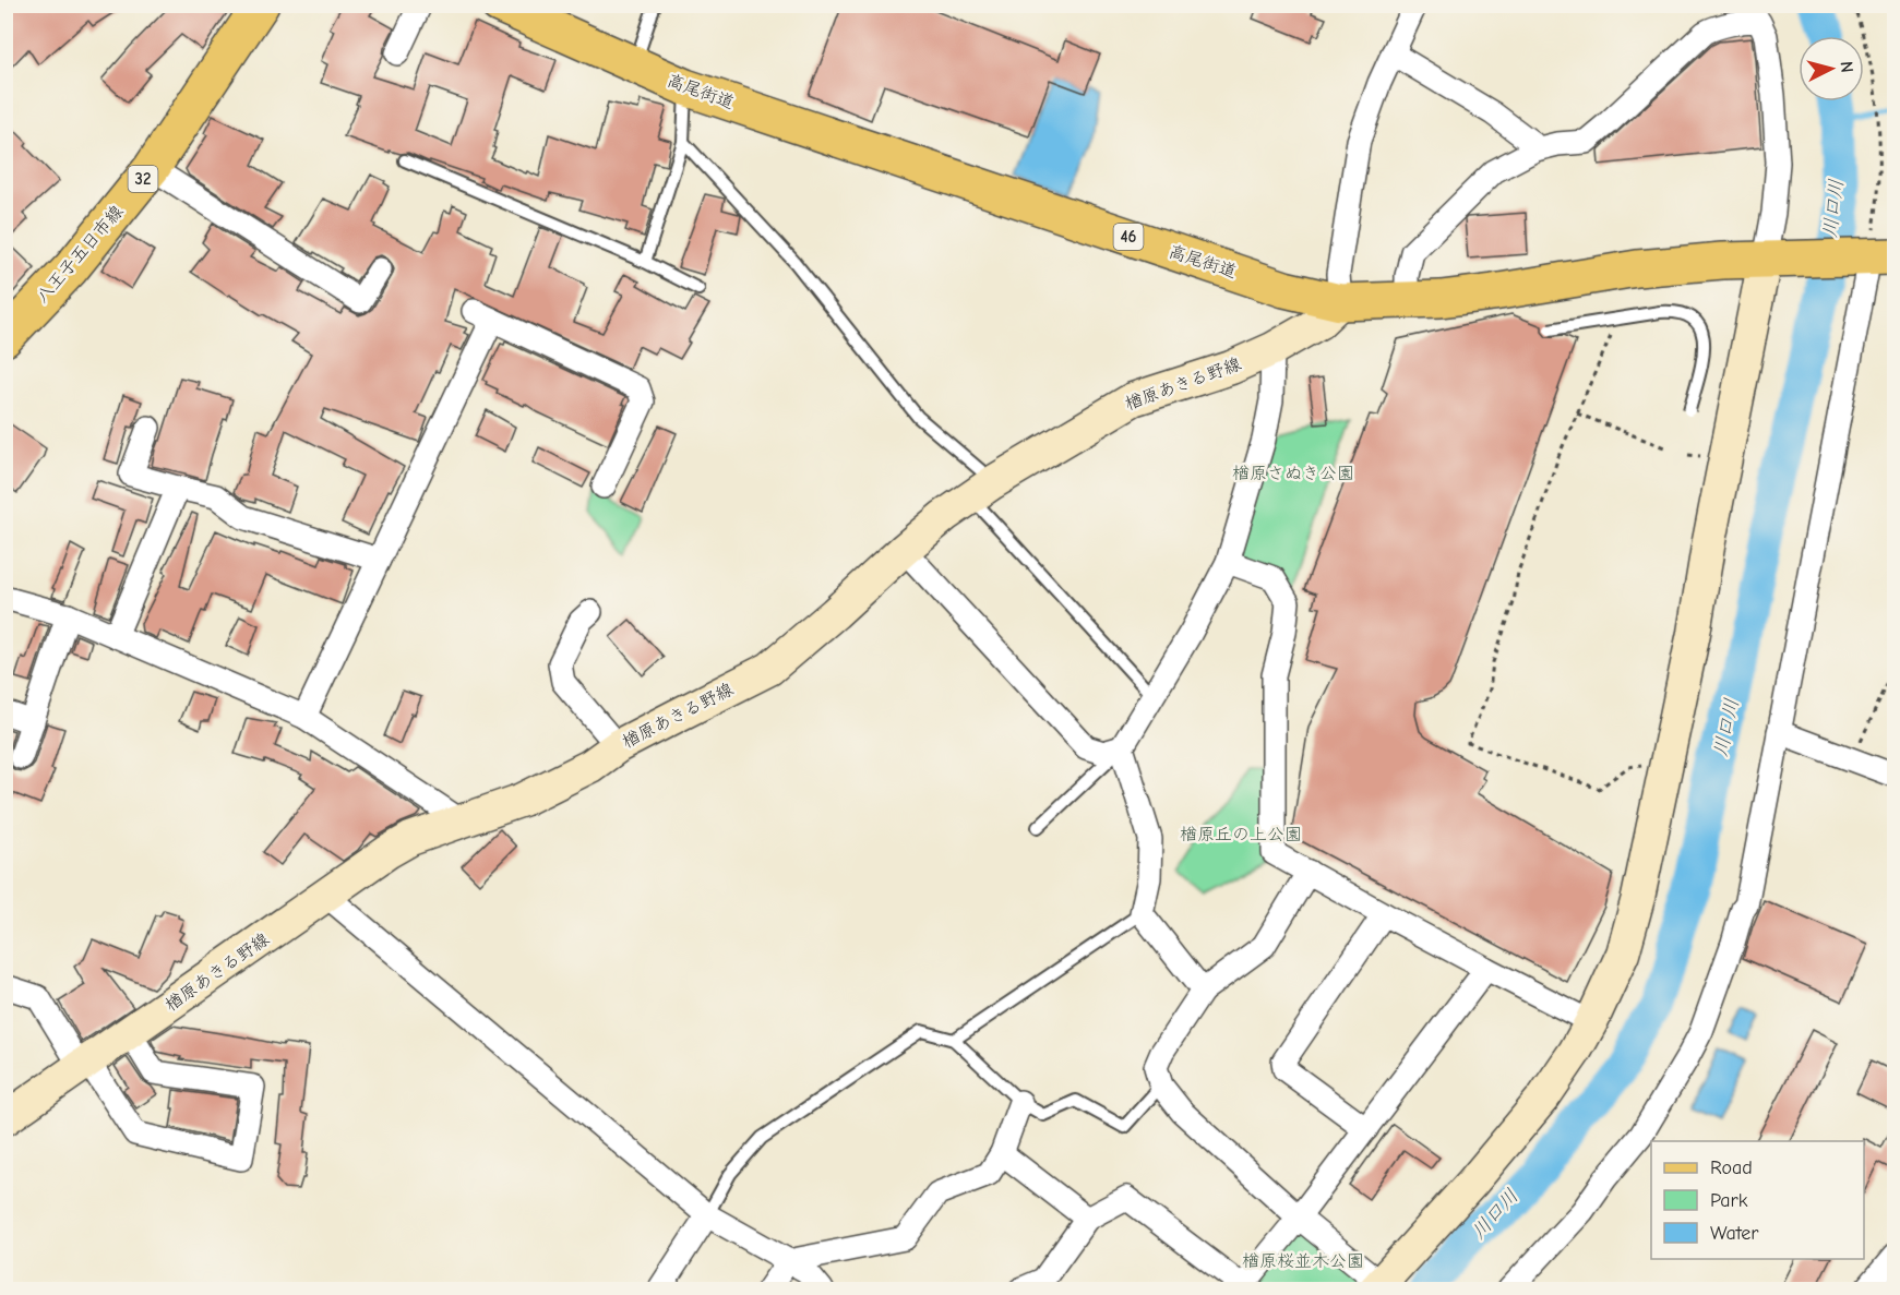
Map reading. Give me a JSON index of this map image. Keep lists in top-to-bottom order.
{
  "streets": {
    "main road": [
      "高尾街道",
      "32",
      "46",
      "八王子五日市線",
      "楢原あきる野線"
    ]
  },
  "crossings": [
    ["高尾街道", "46"],
    ["高尾街道", "楢原あきる野線"]
  ],
  "water": ["川口川"],
  "parks": ["楢原さぬき公園", "楢原丘の上公園", "楢原桜並木公園"],
  "legend": ["Road", "Park", "Water"],
  "north": "right"
}
